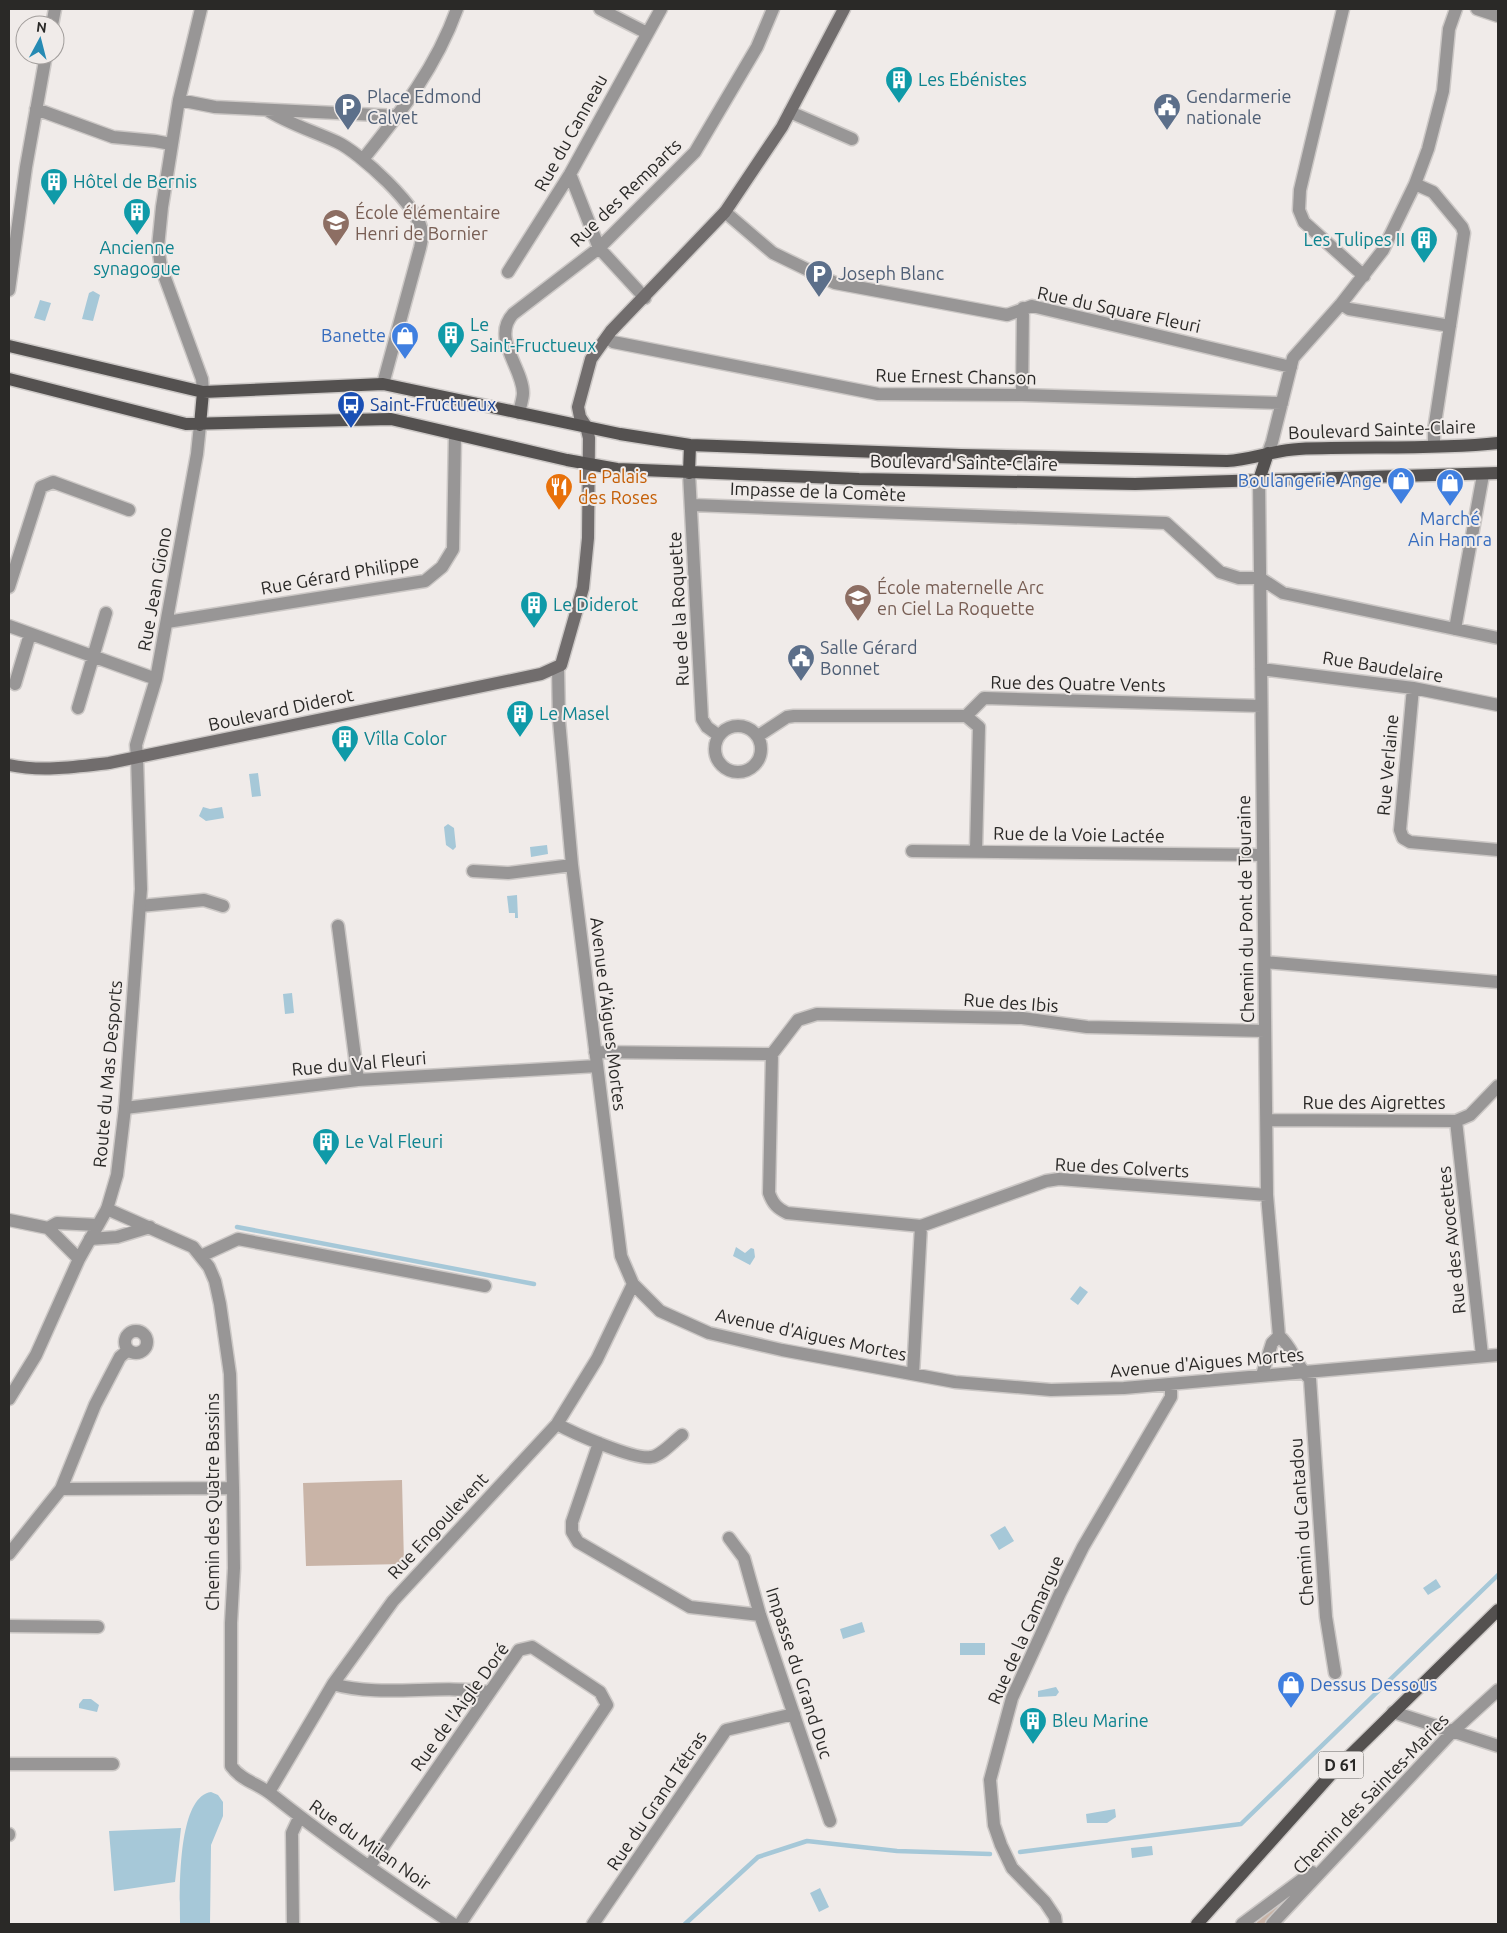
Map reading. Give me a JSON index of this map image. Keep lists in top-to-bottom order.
{
  "streets": {
    "main road": ["Boulevard Sainte-Claire", "Boulevard Diderot", "D 61"],
    "street": [
      "Rue du Canneau",
      "Rue des Remparts",
      "Rue du Square Fleuri",
      "Rue Ernest Chanson",
      "Impasse de la Comète",
      "Rue Gérard Philippe",
      "Rue Jean Giono",
      "Rue de la Roquette",
      "Rue Baudelaire",
      "Rue des Quatre Vents",
      "Rue Verlaine",
      "Rue de la Voie Lactée",
      "Chemin du Pont de Touraine",
      "Rue des Ibis",
      "Avenue d'Aigues Mortes",
      "Rue du Val Fleuri",
      "Route du Mas Desports",
      "Rue des Aigrettes",
      "Rue des Colverts",
      "Rue des Avocettes",
      "Chemin des Quatre Bassins",
      "Chemin du Cantadou",
      "Rue Engoulevent",
      "Rue de la Camargue",
      "Impasse du Grand Duc",
      "Rue de l'Aigle Doré",
      "Chemin des Saintes-Maries",
      "Rue du Grand Tétras",
      "Rue du Milan Noir"
    ]
  },
  "crossings": [
    ["Rue des Remparts", "Boulevard Sainte-Claire"],
    ["Boulevard Sainte-Claire", "Rue Gérard Philippe"],
    ["Boulevard Sainte-Claire", "Rue Jean Giono"],
    ["Boulevard Sainte-Claire", "Rue de la Roquette"],
    ["Boulevard Sainte-Claire", "Chemin du Pont de Touraine"],
    ["Impasse de la Comète", "Rue de la Roquette"],
    ["Impasse de la Comète", "Chemin du Pont de Touraine"],
    ["Rue Gérard Philippe", "Rue Jean Giono"],
    ["Rue Jean Giono", "Boulevard Diderot"],
    ["Rue Jean Giono", "Route du Mas Desports"],
    ["Rue Baudelaire", "Rue Verlaine"],
    ["Rue Baudelaire", "Chemin du Pont de Touraine"],
    ["Rue des Quatre Vents", "Rue de la Voie Lactée"],
    ["Rue des Quatre Vents", "Chemin du Pont de Touraine"],
    ["Boulevard Diderot", "Avenue d'Aigues Mortes"],
    ["Boulevard Diderot", "Route du Mas Desports"],
    ["Rue de la Voie Lactée", "Chemin du Pont de Touraine"],
    ["Chemin du Pont de Touraine", "Rue des Ibis"],
    ["Chemin du Pont de Touraine", "Rue des Aigrettes"],
    ["Chemin du Pont de Touraine", "Rue des Colverts"],
    ["Avenue d'Aigues Mortes", "Rue du Val Fleuri"],
    ["Avenue d'Aigues Mortes", "Rue des Avocettes"],
    ["Avenue d'Aigues Mortes", "Chemin du Cantadou"],
    ["Avenue d'Aigues Mortes", "Rue Engoulevent"],
    ["Avenue d'Aigues Mortes", "Rue de la Camargue"],
    ["Rue du Val Fleuri", "Route du Mas Desports"],
    ["Route du Mas Desports", "Chemin des Quatre Bassins"],
    ["Rue des Aigrettes", "Rue des Avocettes"],
    ["Chemin des Quatre Bassins", "Rue Engoulevent"],
    ["Chemin des Quatre Bassins", "Rue du Milan Noir"],
    ["Rue Engoulevent", "Rue du Milan Noir"],
    ["Impasse du Grand Duc", "Rue du Grand Tétras"],
    ["Rue de l'Aigle Doré", "Rue du Milan Noir"]
  ],
  "places": {
    "building": [
      "Les Ebénistes",
      "Hôtel de Bernis",
      "Ancienne synagogue",
      "Les Tulipes II",
      "Le Saint-Fructueux",
      "Le Diderot",
      "Le Masel",
      "Vîlla Color",
      "Le Val Fleuri",
      "Bleu Marine"
    ],
    "parking": ["Place Edmond Calvet", "Joseph Blanc"],
    "public building": ["Gendarmerie nationale", "Salle Gérard Bonnet"],
    "school or university": ["École élémentaire Henri de Bornier", "École maternelle Arc en Ciel La Roquette"],
    "shop": [
      "Banette",
      "Boulangerie Ange",
      "Marché Ain Hamra",
      "Dessus Dessous"
    ],
    "bus stop": ["Saint-Fructueux"],
    "restaurant": ["Le Palais des Roses"]
  },
  "north": "top"
}
